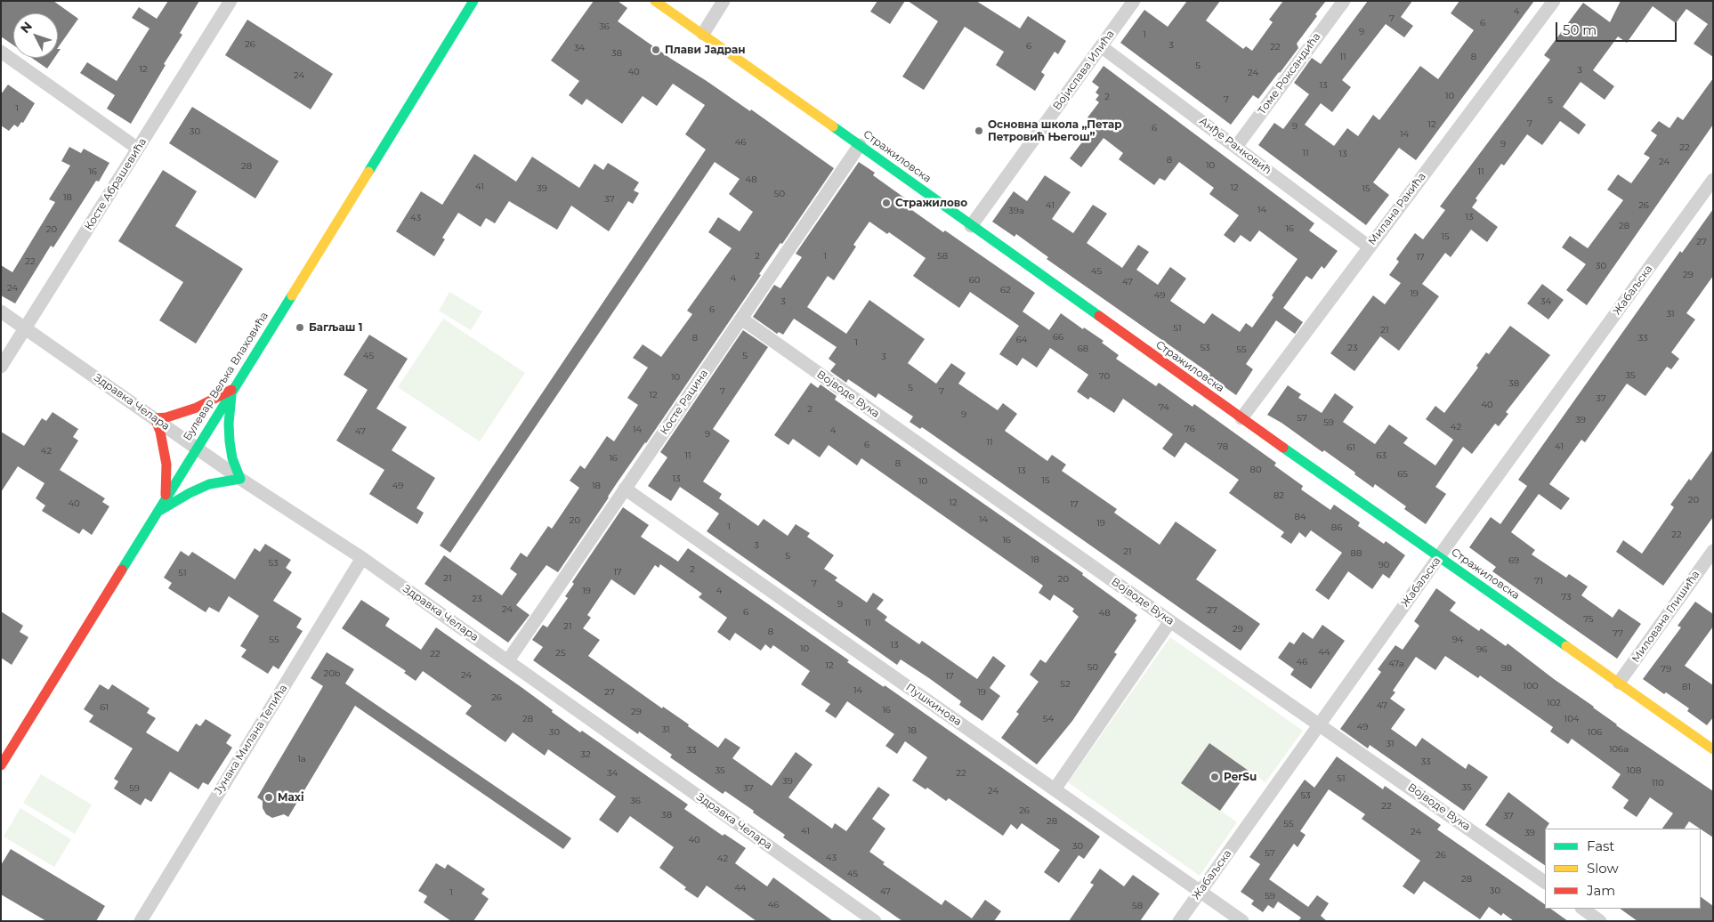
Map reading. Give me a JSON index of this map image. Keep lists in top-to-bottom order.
{
  "streets": {
    "street": [
      "Војислава Илића",
      "Томе Роксандића",
      "Анђе Ранковић",
      "Стражиловска",
      "Косте Абрашевића",
      "Милана Ракића",
      "Жабаљска",
      "Булевар Вељка Влаховића",
      "Војводе Вука",
      "Здравка Челара",
      "Косте Рацина",
      "Милована Глишића",
      "Пушкинова",
      "Јунака Милана Тепића"
    ]
  },
  "crossings": [
    ["Војислава Илића", "Анђе Ранковић"],
    ["Војислава Илића", "Стражиловска"],
    ["Томе Роксандића", "Анђе Ранковић"],
    ["Анђе Ранковић", "Милана Ракића"],
    ["Стражиловска", "Милана Ракића"],
    ["Стражиловска", "Жабаљска"],
    ["Стражиловска", "Косте Рацина"],
    ["Стражиловска", "Милована Глишића"],
    ["Косте Абрашевића", "Здравка Челара"],
    ["Жабаљска", "Војводе Вука"],
    ["Жабаљска", "Пушкинова"],
    ["Булевар Вељка Влаховића", "Здравка Челара"],
    ["Војводе Вука", "Косте Рацина"],
    ["Здравка Челара", "Косте Рацина"],
    ["Здравка Челара", "Јунака Милана Тепића"],
    ["Косте Рацина", "Пушкинова"]
  ],
  "places": [
    "Плави Јадран",
    "Основна школа „Петар Петровић Његош”",
    "Стражилово",
    "Багљаш 1",
    "PerSu",
    "Maxi"
  ],
  "house_numbers": [
    "4",
    "7",
    "6",
    "36",
    "9",
    "1",
    "26",
    "3",
    "6",
    "22",
    "34",
    "38",
    "11",
    "8",
    "5",
    "12",
    "3",
    "40",
    "24",
    "24",
    "13",
    "10",
    "2",
    "7",
    "5",
    "1",
    "7",
    "12",
    "9",
    "6",
    "30",
    "14",
    "46",
    "9",
    "22",
    "11",
    "13",
    "8",
    "24",
    "10",
    "28",
    "16",
    "11",
    "48",
    "41",
    "12",
    "39",
    "15",
    "50",
    "18",
    "37",
    "41",
    "26",
    "14",
    "39a",
    "13",
    "43",
    "28",
    "16",
    "20",
    "15",
    "27",
    "2",
    "1",
    "58",
    "17",
    "22",
    "30",
    "45",
    "29",
    "4",
    "60",
    "47",
    "24",
    "62",
    "19",
    "49",
    "3",
    "34",
    "6",
    "31",
    "51",
    "21",
    "66",
    "8",
    "33",
    "64",
    "1",
    "53",
    "23",
    "68",
    "55",
    "45",
    "5",
    "3",
    "35",
    "70",
    "10",
    "38",
    "5",
    "7",
    "7",
    "12",
    "37",
    "40",
    "74",
    "2",
    "9",
    "57",
    "39",
    "59",
    "42",
    "76",
    "14",
    "4",
    "47",
    "9",
    "11",
    "6",
    "78",
    "41",
    "61",
    "42",
    "11",
    "63",
    "16",
    "8",
    "80",
    "13",
    "65",
    "13",
    "15",
    "10",
    "49",
    "18",
    "82",
    "20",
    "12",
    "40",
    "17",
    "84",
    "14",
    "20",
    "19",
    "1",
    "86",
    "22",
    "16",
    "3",
    "21",
    "88",
    "5",
    "18",
    "69",
    "53",
    "90",
    "2",
    "17",
    "51",
    "21",
    "20",
    "71",
    "7",
    "19",
    "4",
    "73",
    "23",
    "9",
    "24",
    "27",
    "6",
    "48",
    "75",
    "11",
    "21",
    "29",
    "8",
    "77",
    "55",
    "94",
    "13",
    "10",
    "96",
    "44",
    "25",
    "22",
    "46",
    "47a",
    "12",
    "50",
    "98",
    "79",
    "20b",
    "24",
    "17",
    "52",
    "100",
    "81",
    "14",
    "27",
    "19",
    "26",
    "102",
    "47",
    "61",
    "16",
    "29",
    "28",
    "54",
    "104",
    "49",
    "31",
    "18",
    "30",
    "106",
    "31",
    "106a",
    "33",
    "32",
    "1a",
    "33",
    "35",
    "108",
    "34",
    "22",
    "51",
    "39",
    "110",
    "35",
    "59",
    "37",
    "24",
    "53",
    "36",
    "22",
    "26",
    "38",
    "37",
    "28",
    "55",
    "41",
    "24",
    "39",
    "40",
    "30",
    "57",
    "26",
    "43",
    "42",
    "45",
    "28",
    "44",
    "30",
    "47",
    "1",
    "59",
    "46",
    "58"
  ],
  "legend": ["Fast", "Slow", "Jam"],
  "scale_bar": "50 m",
  "north": "top left"
}
